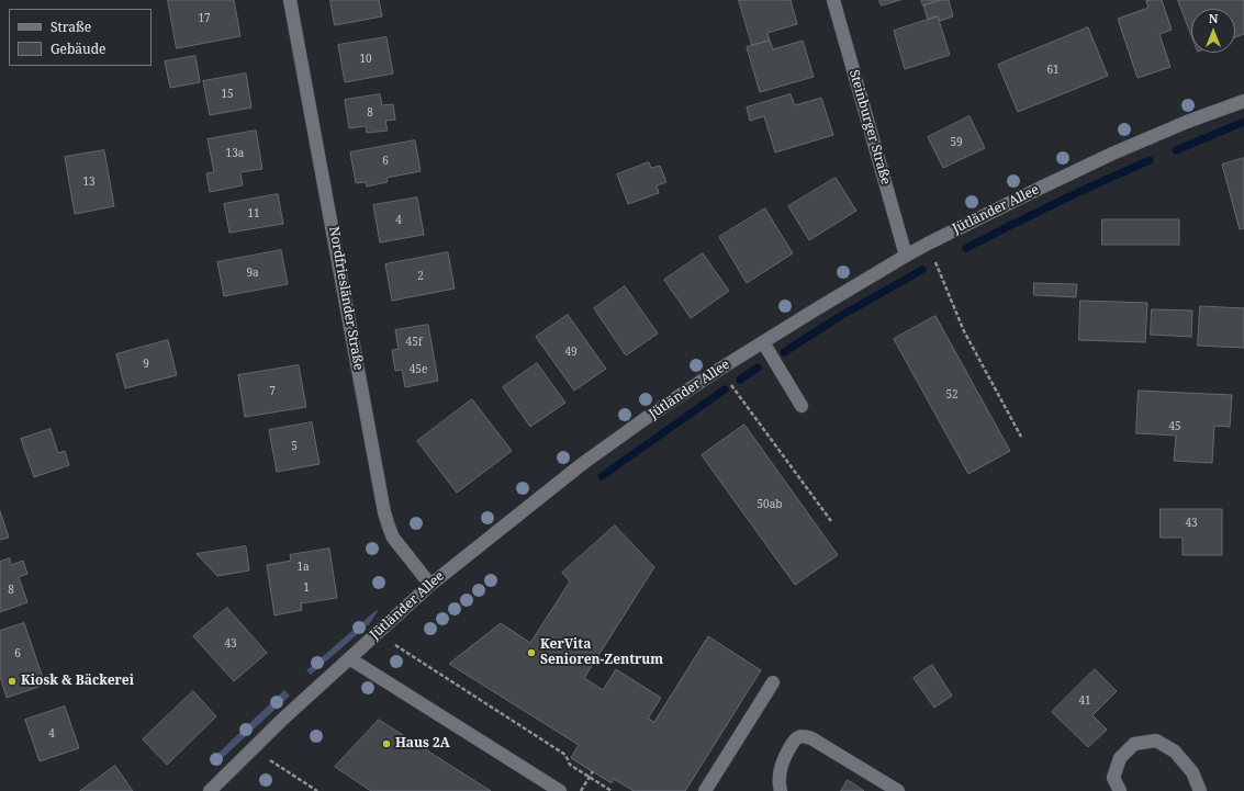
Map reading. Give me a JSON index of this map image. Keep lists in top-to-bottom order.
{
  "streets": {
    "street": ["Steinburger Straße", "Jütländer Allee", "Nordfriesländer Straße"]
  },
  "crossings": [
    ["Steinburger Straße", "Jütländer Allee"],
    ["Jütländer Allee", "Nordfriesländer Straße"]
  ],
  "places": ["KerVita Senioren-Zentrum", "Kiosk & Bäckerei", "Haus 2A"],
  "house_numbers": [
    "17",
    "10",
    "61",
    "15",
    "8",
    "59",
    "13a",
    "6",
    "13",
    "11",
    "4",
    "9a",
    "2",
    "45f",
    "49",
    "9",
    "45e",
    "7",
    "52",
    "45",
    "5",
    "50ab",
    "43",
    "1a",
    "1",
    "8",
    "43",
    "6",
    "41",
    "4"
  ],
  "legend": ["Straße", "Gebäude"],
  "north": "top"
}
